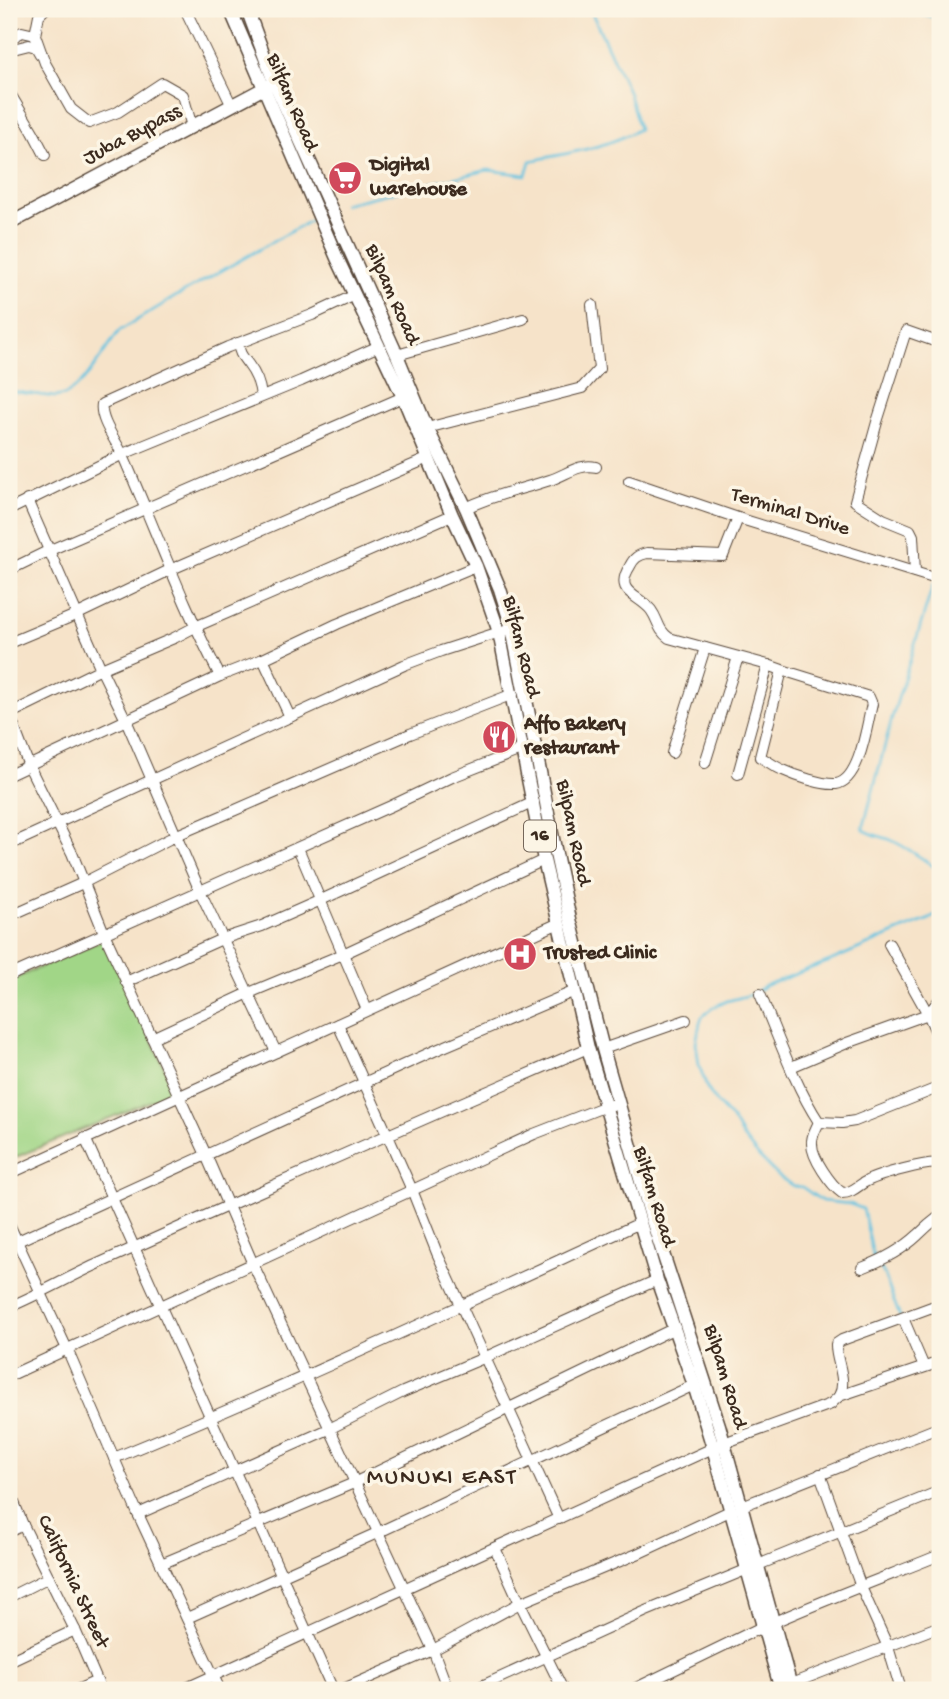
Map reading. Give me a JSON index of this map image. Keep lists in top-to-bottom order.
{
  "streets": {
    "main road": [
      "Bilfam Road",
      "Juba Bypass",
      "Bilpam Road",
      "16"
    ],
    "street": ["Terminal Drive", "California Street"]
  },
  "crossings": [
    ["Bilfam Road", "Bilpam Road"],
    ["Juba Bypass", "Bilpam Road"]
  ],
  "districts": ["MUNUKI EAST"],
  "places": {
    "supermarket": ["Digital warehouse"],
    "restaurant": ["Affo Bakery restaurant"],
    "hospital": ["Trusted Clinic"]
  }
}
